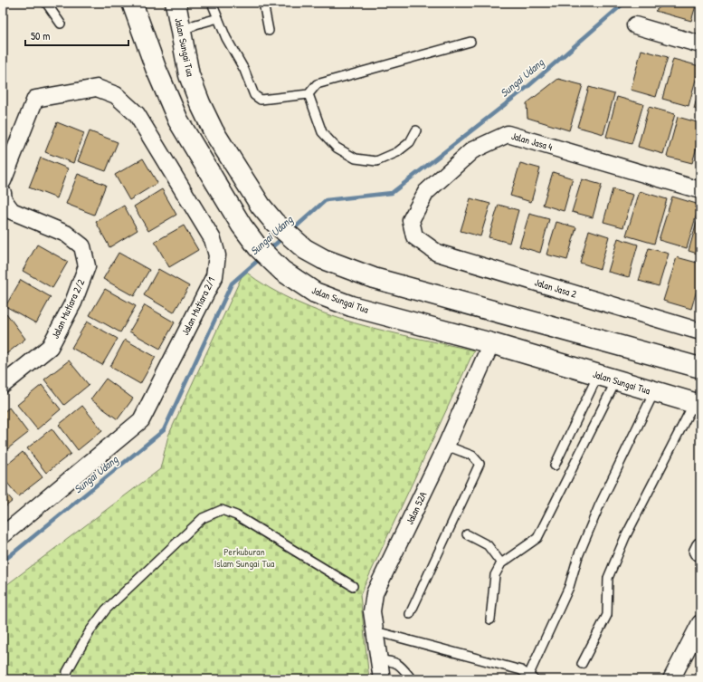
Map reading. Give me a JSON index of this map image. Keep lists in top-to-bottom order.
{
  "streets": {
    "main road": ["Jalan Sungai Tua"],
    "street": [
      "Jalan Jasa 4",
      "Jalan Jasa 2",
      "Jalan Mutiara 2/1",
      "Jalan Mutiara 2/2",
      "Jalan 52A"
    ]
  },
  "crossings": [
    ["Jalan Sungai Tua", "Jalan 52A"],
    ["Jalan Jasa 4", "Jalan Jasa 2"]
  ],
  "water": ["Sungai Udang"],
  "parks": ["Perkuburan Islam Sungai Tua"],
  "scale_bar": "50 m"
}
